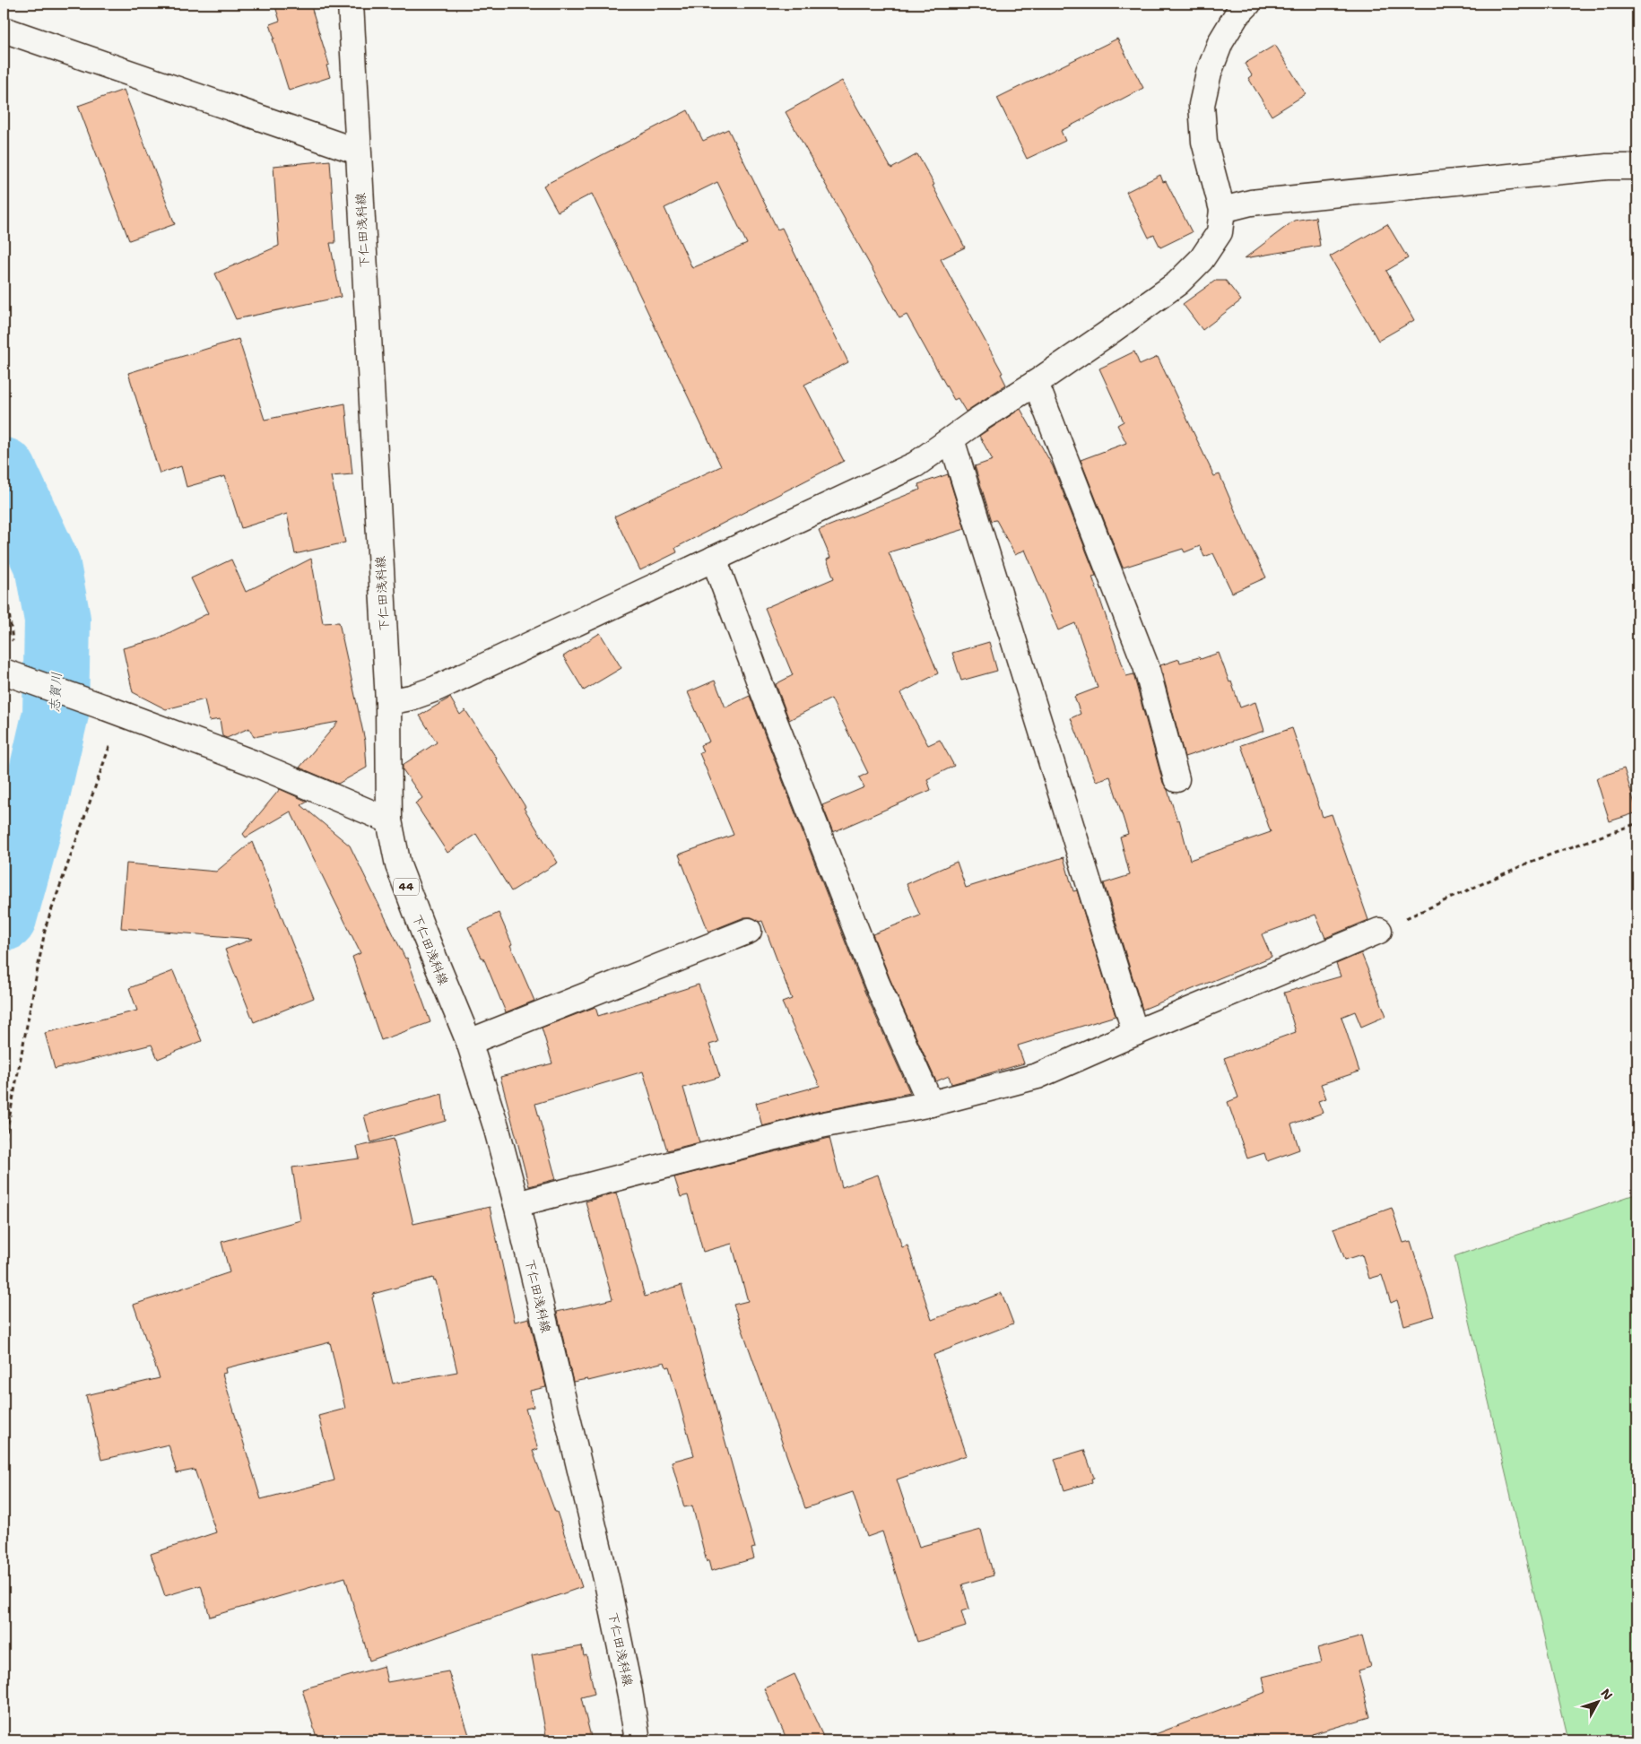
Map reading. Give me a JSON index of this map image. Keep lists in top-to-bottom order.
{
  "streets": {
    "street": ["下仁田浅科線", "44"]
  },
  "water": ["志賀川"],
  "north": "top right"
}
